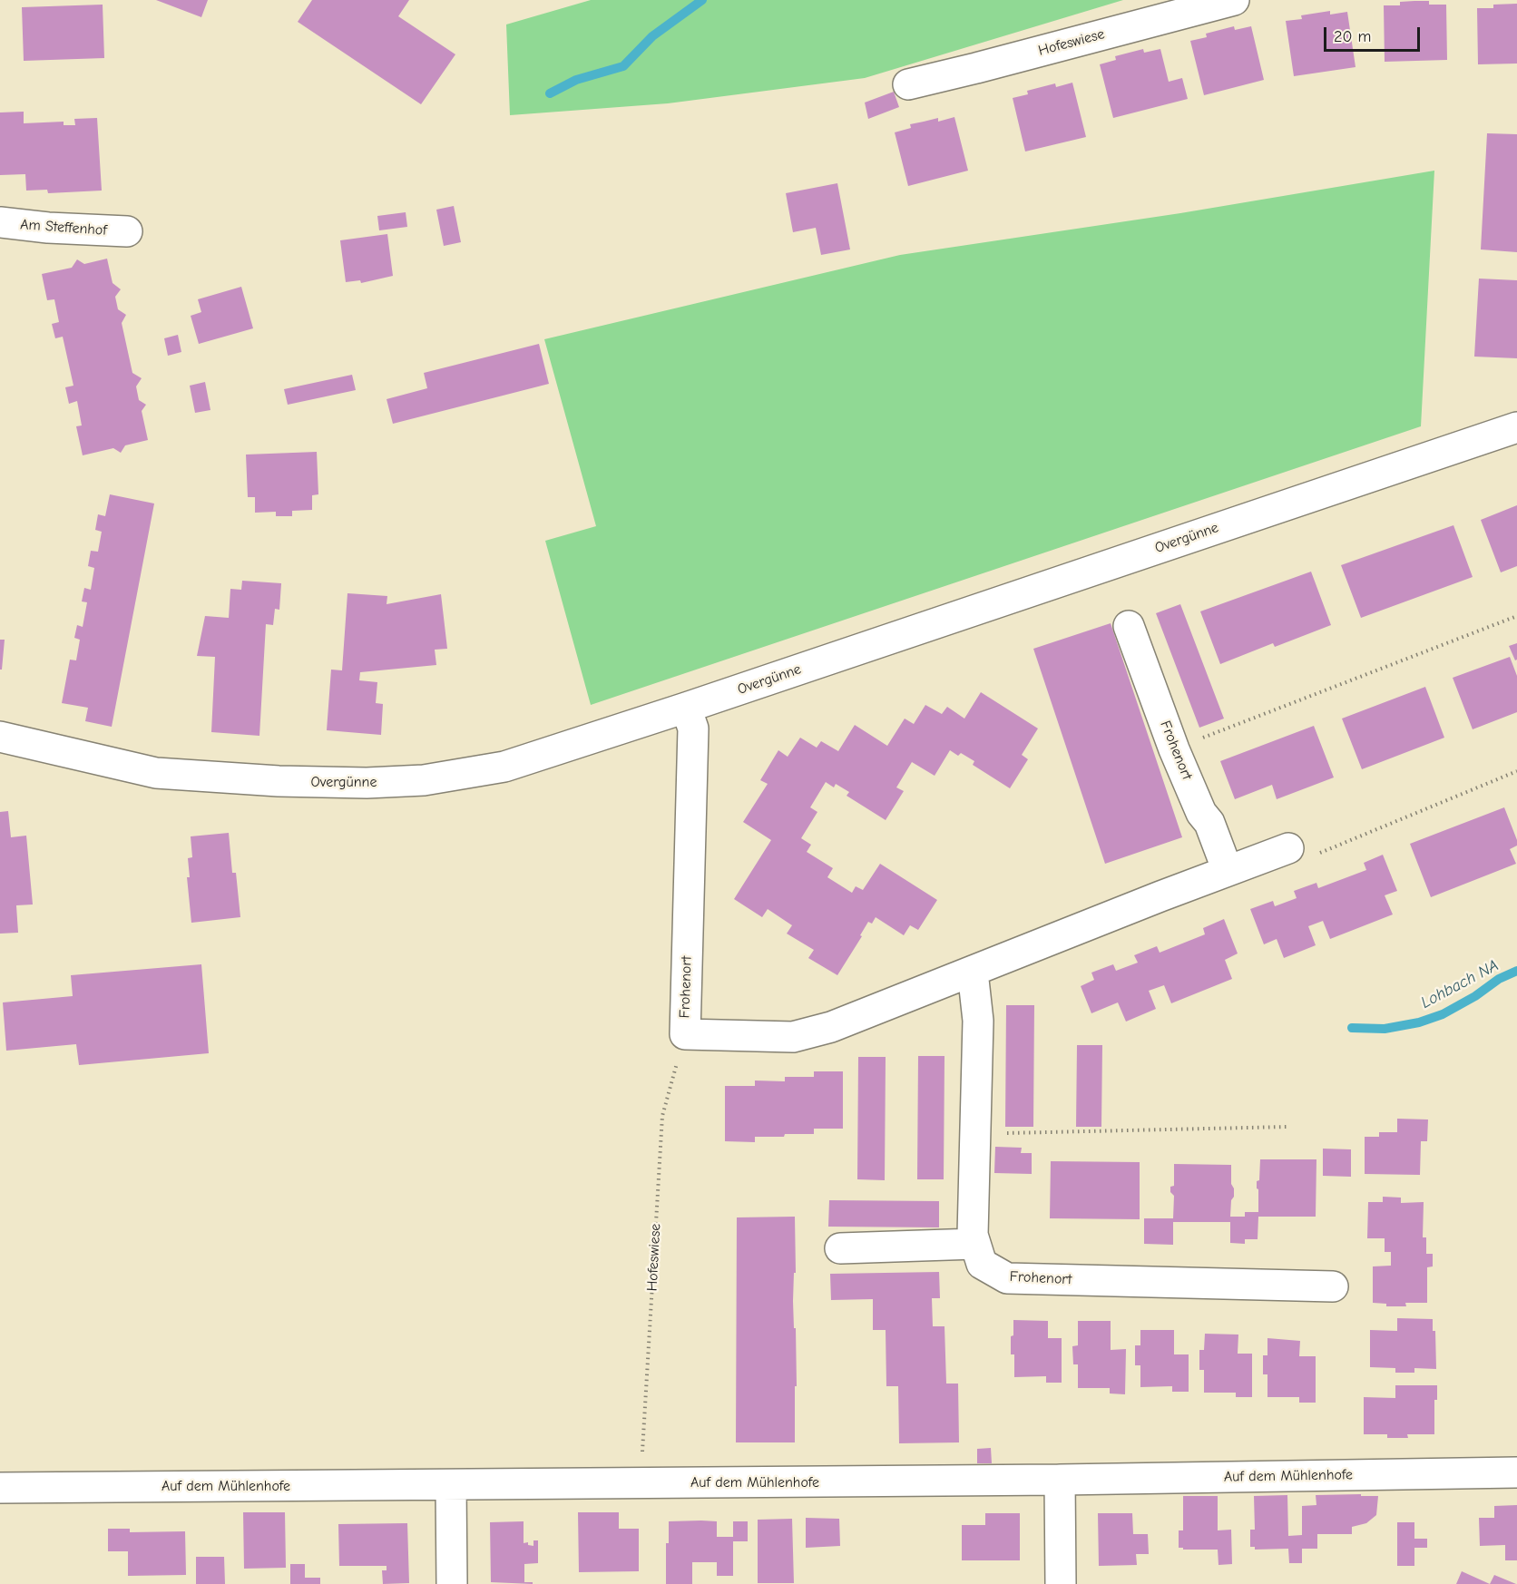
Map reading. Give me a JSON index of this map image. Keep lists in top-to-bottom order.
{
  "streets": {
    "street": [
      "Hofeswiese",
      "Am Steffenhof",
      "Overgünne",
      "Frohenort",
      "Auf dem Mühlenhofe"
    ]
  },
  "crossings": [
    ["Hofeswiese", "Frohenort"],
    ["Hofeswiese", "Auf dem Mühlenhofe"],
    ["Overgünne", "Frohenort"]
  ],
  "water": ["Lohbach NA"],
  "scale_bar": "20 m"
}
